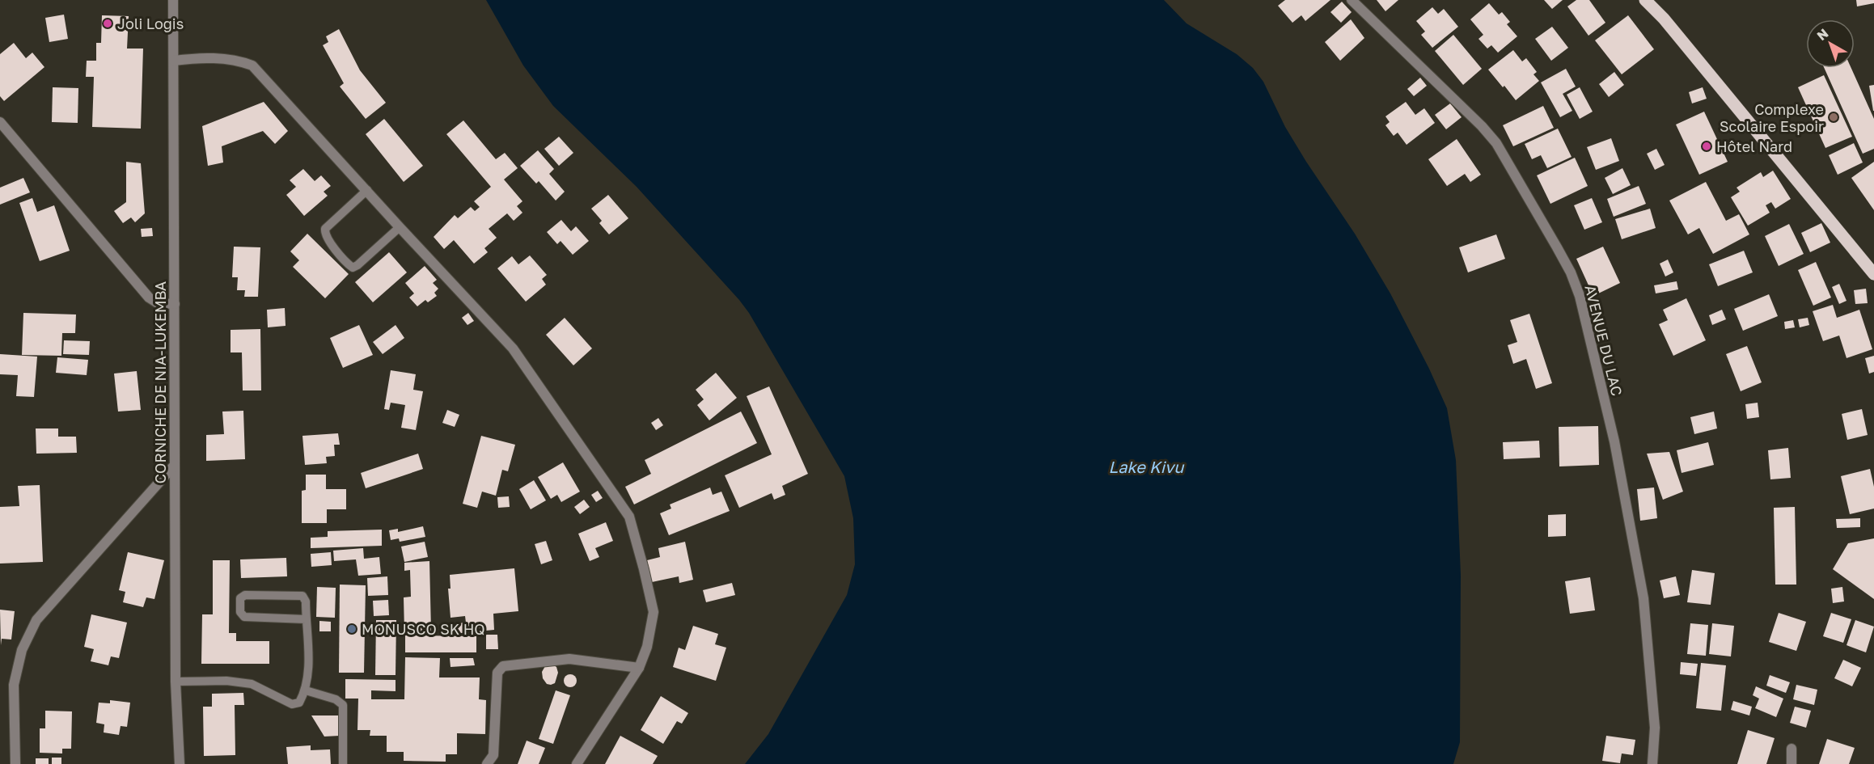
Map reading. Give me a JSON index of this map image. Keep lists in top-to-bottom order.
{
  "streets": {
    "street": ["AVENUE DU LAC", "CORNICHE DE NIA-LUKEMBA"]
  },
  "water": ["Lake Kivu"],
  "places": [
    "Joli Logis",
    "Complexe Scolaire Espoir",
    "Hôtel Nard",
    "MONUSCO SK HQ"
  ],
  "north": "top left"
}
